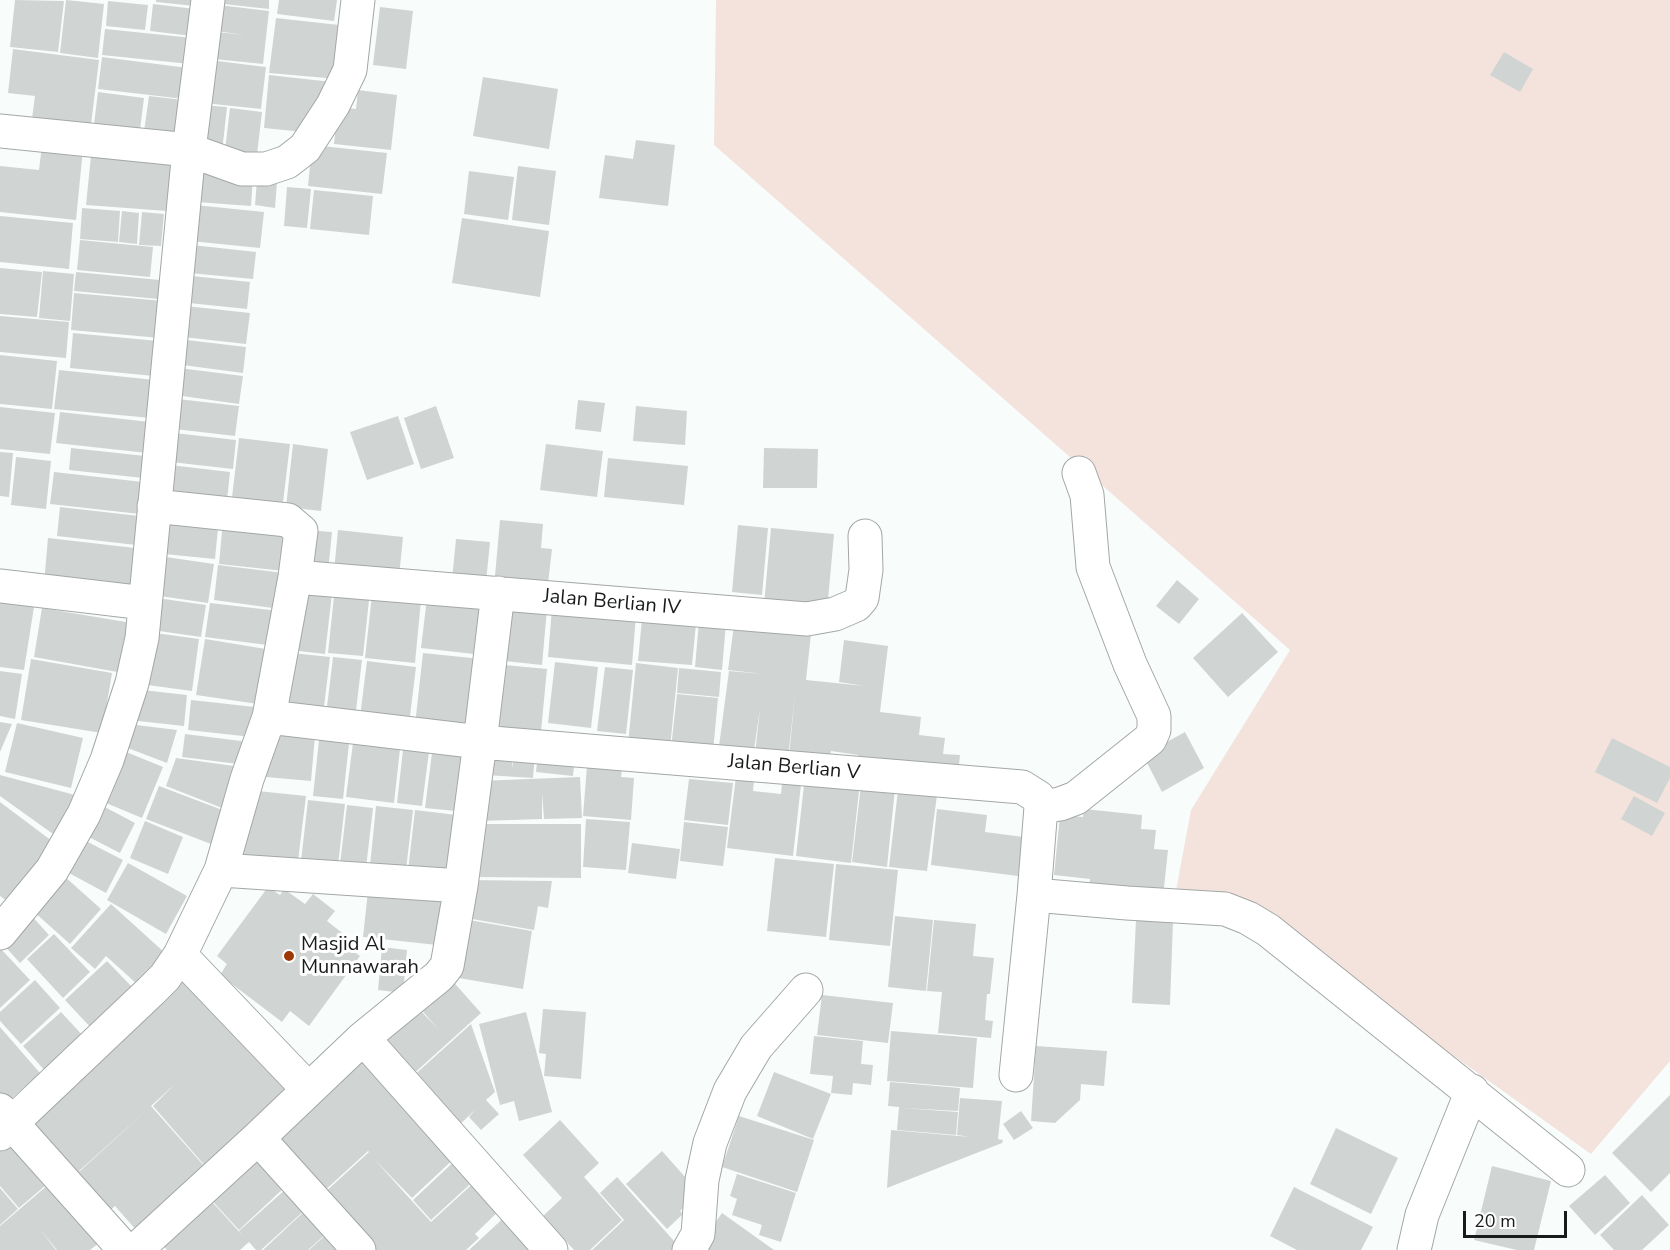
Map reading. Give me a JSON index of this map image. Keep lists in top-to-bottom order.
{
  "streets": {
    "street": ["Jalan Berlian IV", "Jalan Berlian V"]
  },
  "places": ["Masjid Al Munnawarah"],
  "scale_bar": "20 m"
}
